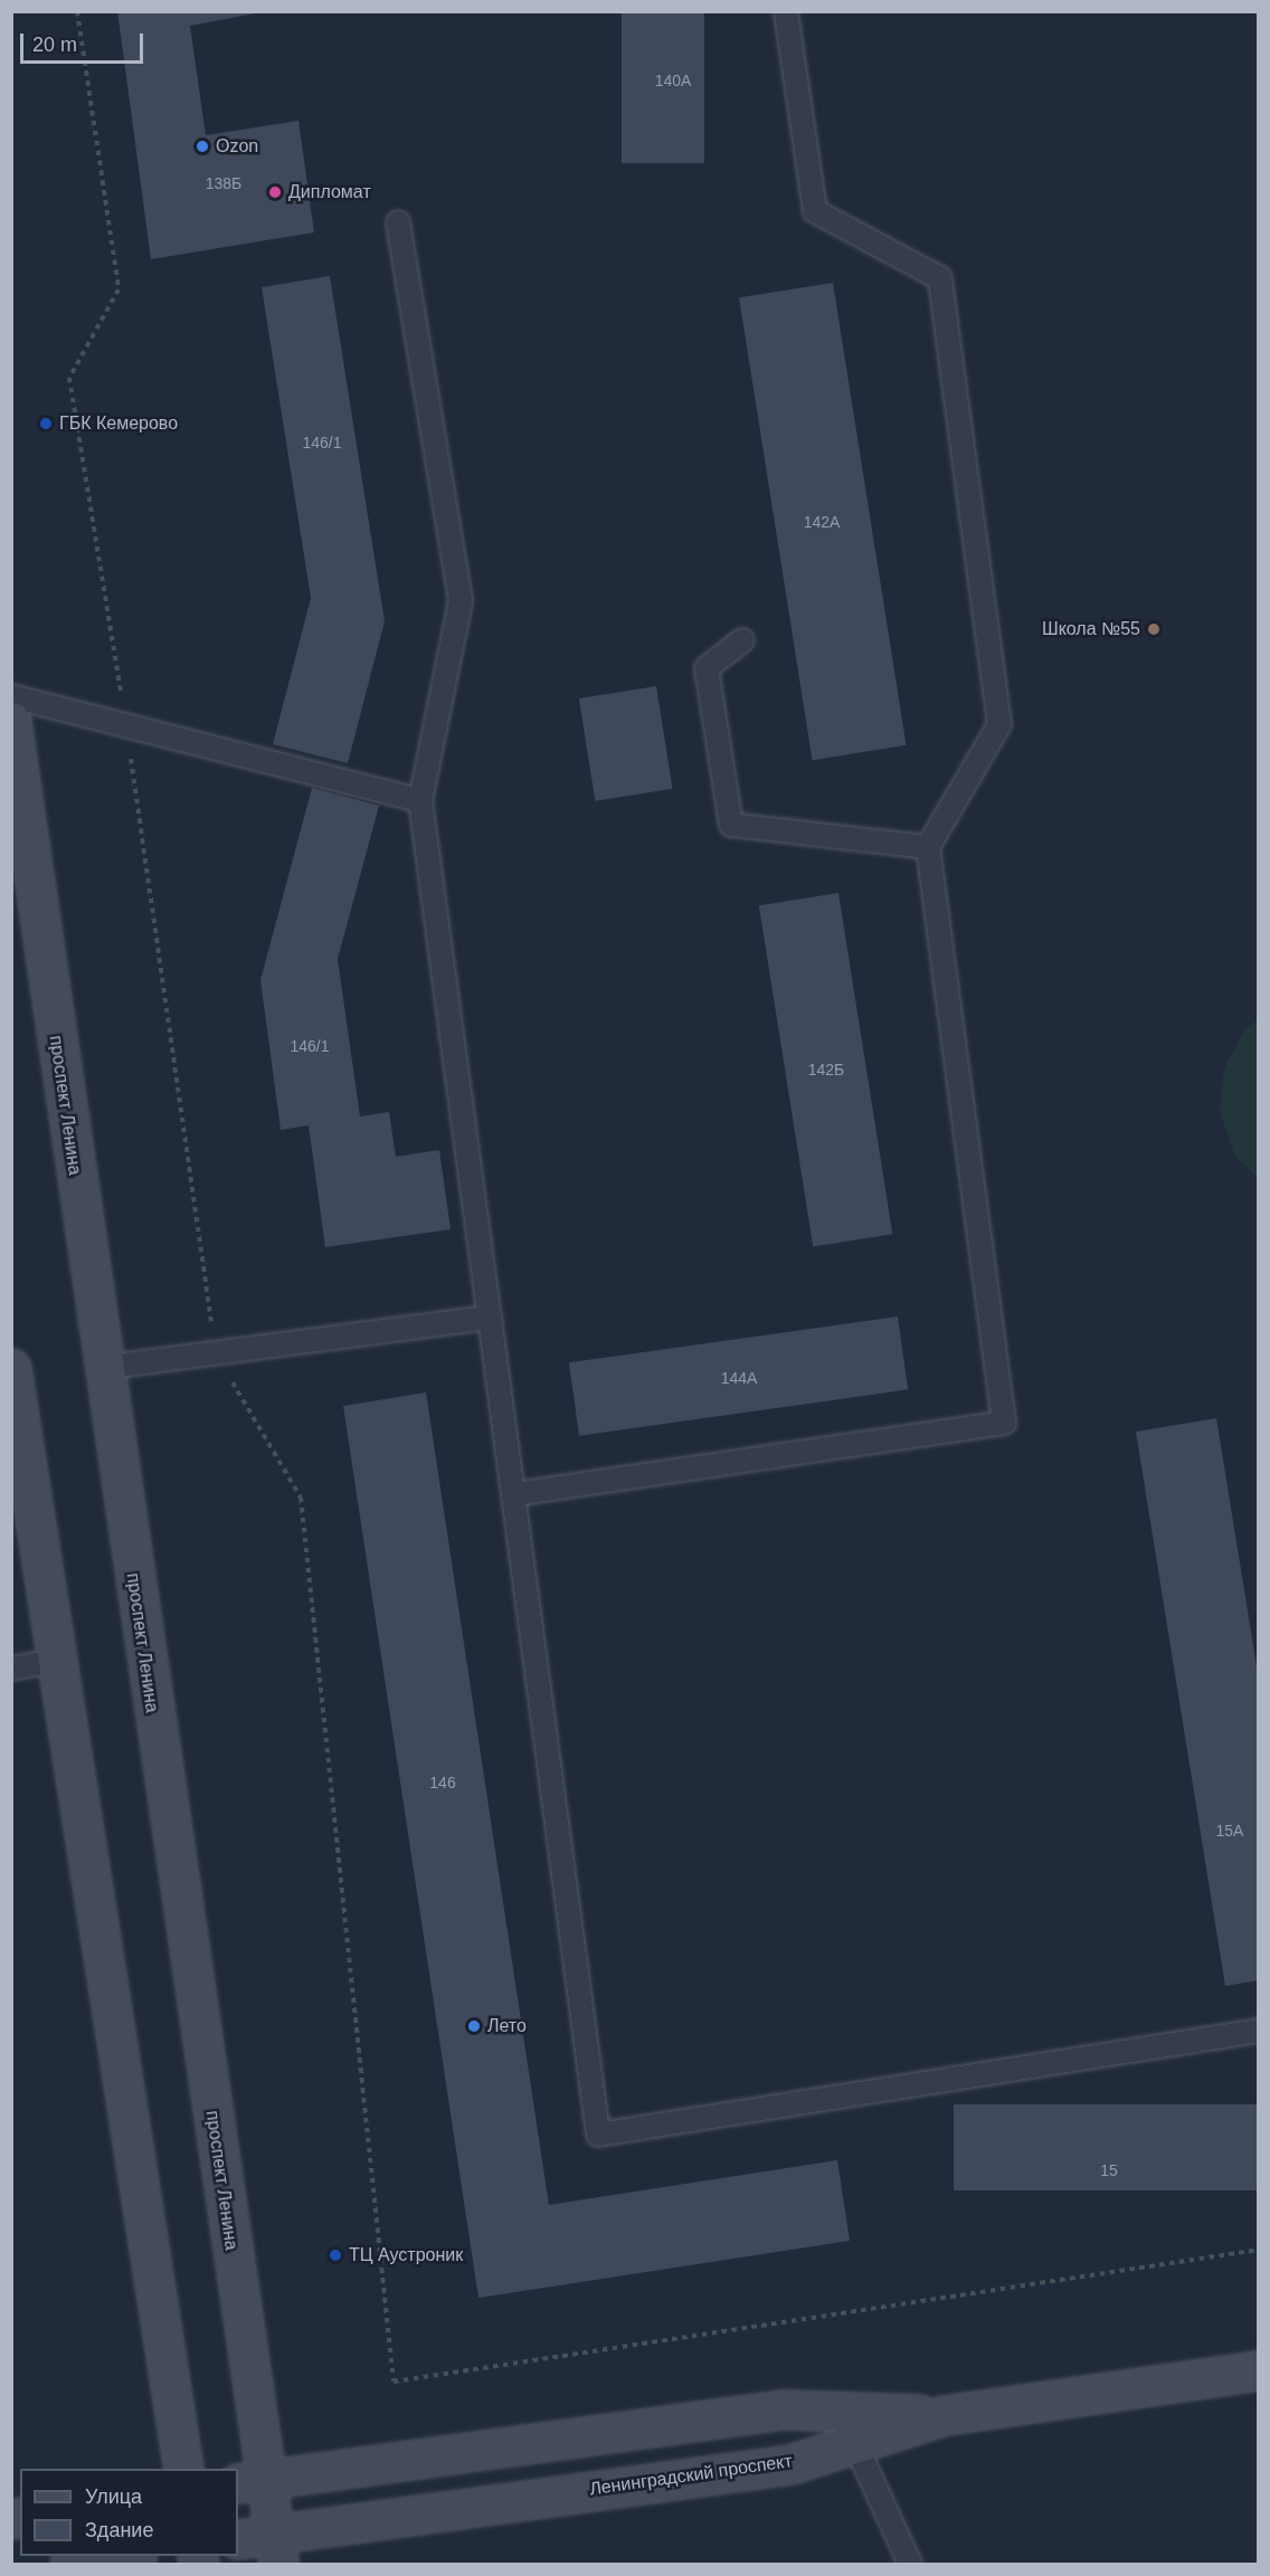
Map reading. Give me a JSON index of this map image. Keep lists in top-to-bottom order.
{
  "streets": {
    "main road": ["проспект Ленина", "Ленинградский проспект"]
  },
  "crossings": [
    ["проспект Ленина", "Ленинградский проспект"]
  ],
  "places": [
    "Ozon",
    "Дипломат",
    "ГБК Кемерово",
    "Школа №55",
    "Лето",
    "ТЦ Аустроник"
  ],
  "house_numbers": [
    "140А",
    "138Б",
    "146/1",
    "142А",
    "146/1",
    "142Б",
    "144А",
    "146",
    "15А",
    "15"
  ],
  "legend": ["Улица", "Здание"],
  "scale_bar": "20 m"
}
